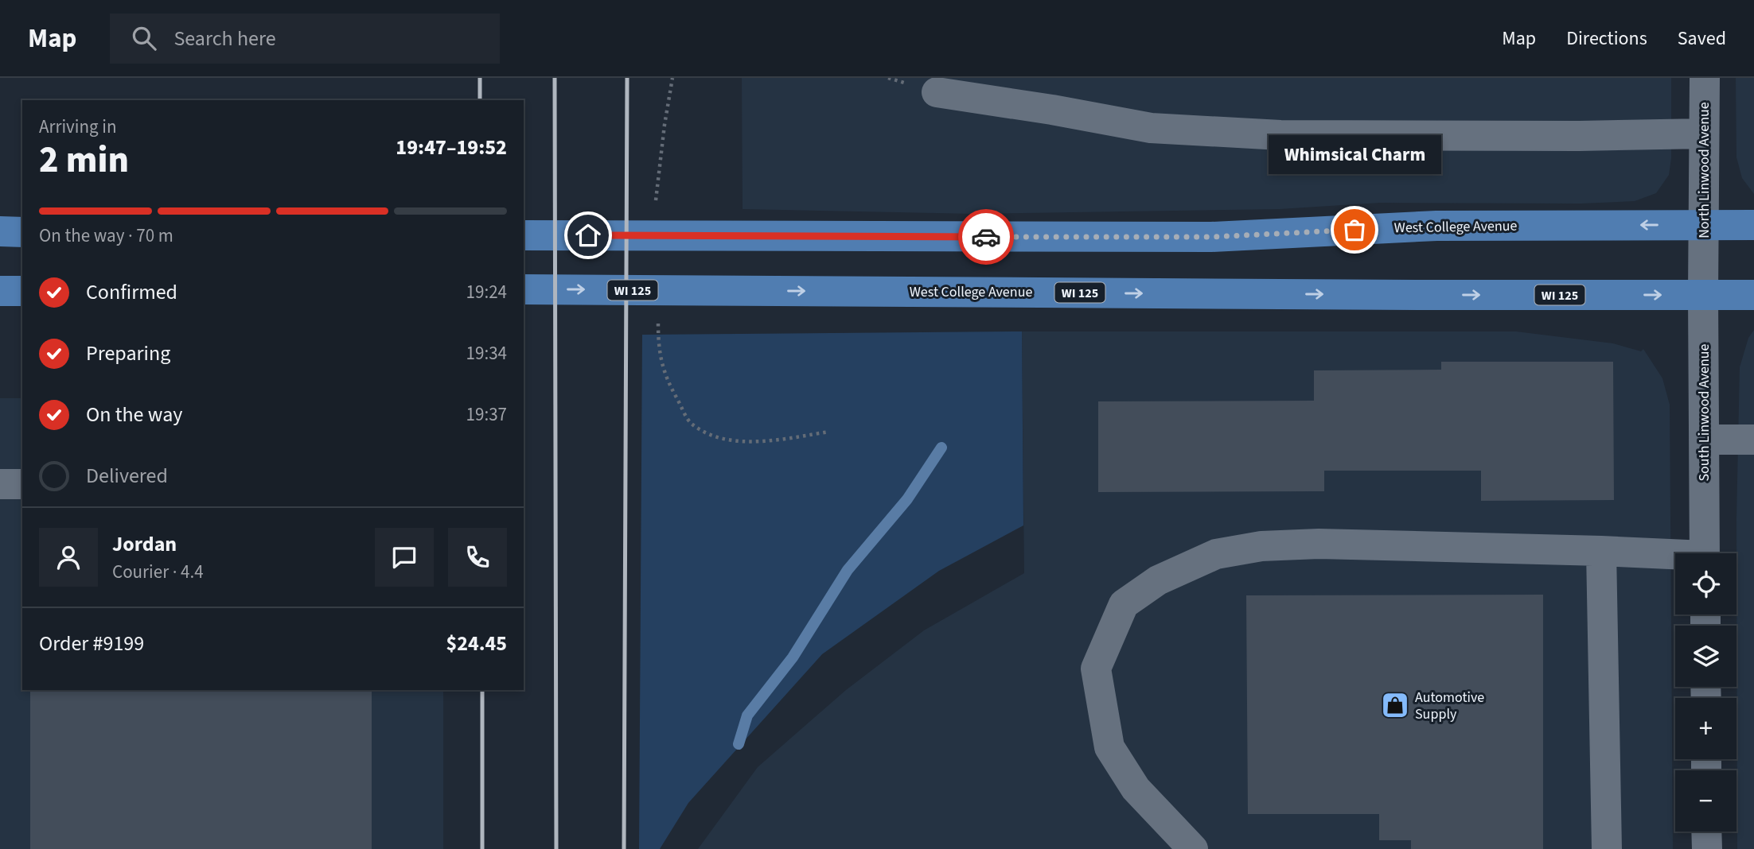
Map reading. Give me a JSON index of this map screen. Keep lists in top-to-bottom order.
{
  "streets": {
    "main road": ["West College Avenue", "WI 125"],
    "street": ["North Linwood Avenue", "South Linwood Avenue"]
  },
  "crossings": [
    ["North Linwood Avenue", "West College Avenue"],
    ["North Linwood Avenue", "South Linwood Avenue"],
    ["West College Avenue", "South Linwood Avenue"]
  ],
  "places": {
    "other": ["Whimsical Charm"],
    "shop": ["Automotive Supply"]
  },
  "page": {
    "header": "Map",
    "search": "Search here",
    "nav": ["Map", "Directions", "Saved"],
    "heading": ["2 min", "Arriving in", "19:47–19:52"],
    "panel": [
      "Jordan",
      "Courier · 4.4",
      "Order #9199",
      "$24.45"
    ],
    "bubble": "Whimsical Charm",
    "bar": "On the way · 70 m",
    "list": [
      ["Confirmed", "19:24"],
      ["Preparing", "19:34"],
      ["On the way", "19:37"],
      "Delivered"
    ],
    "map_buttons": ["+", "−"]
  }
}
